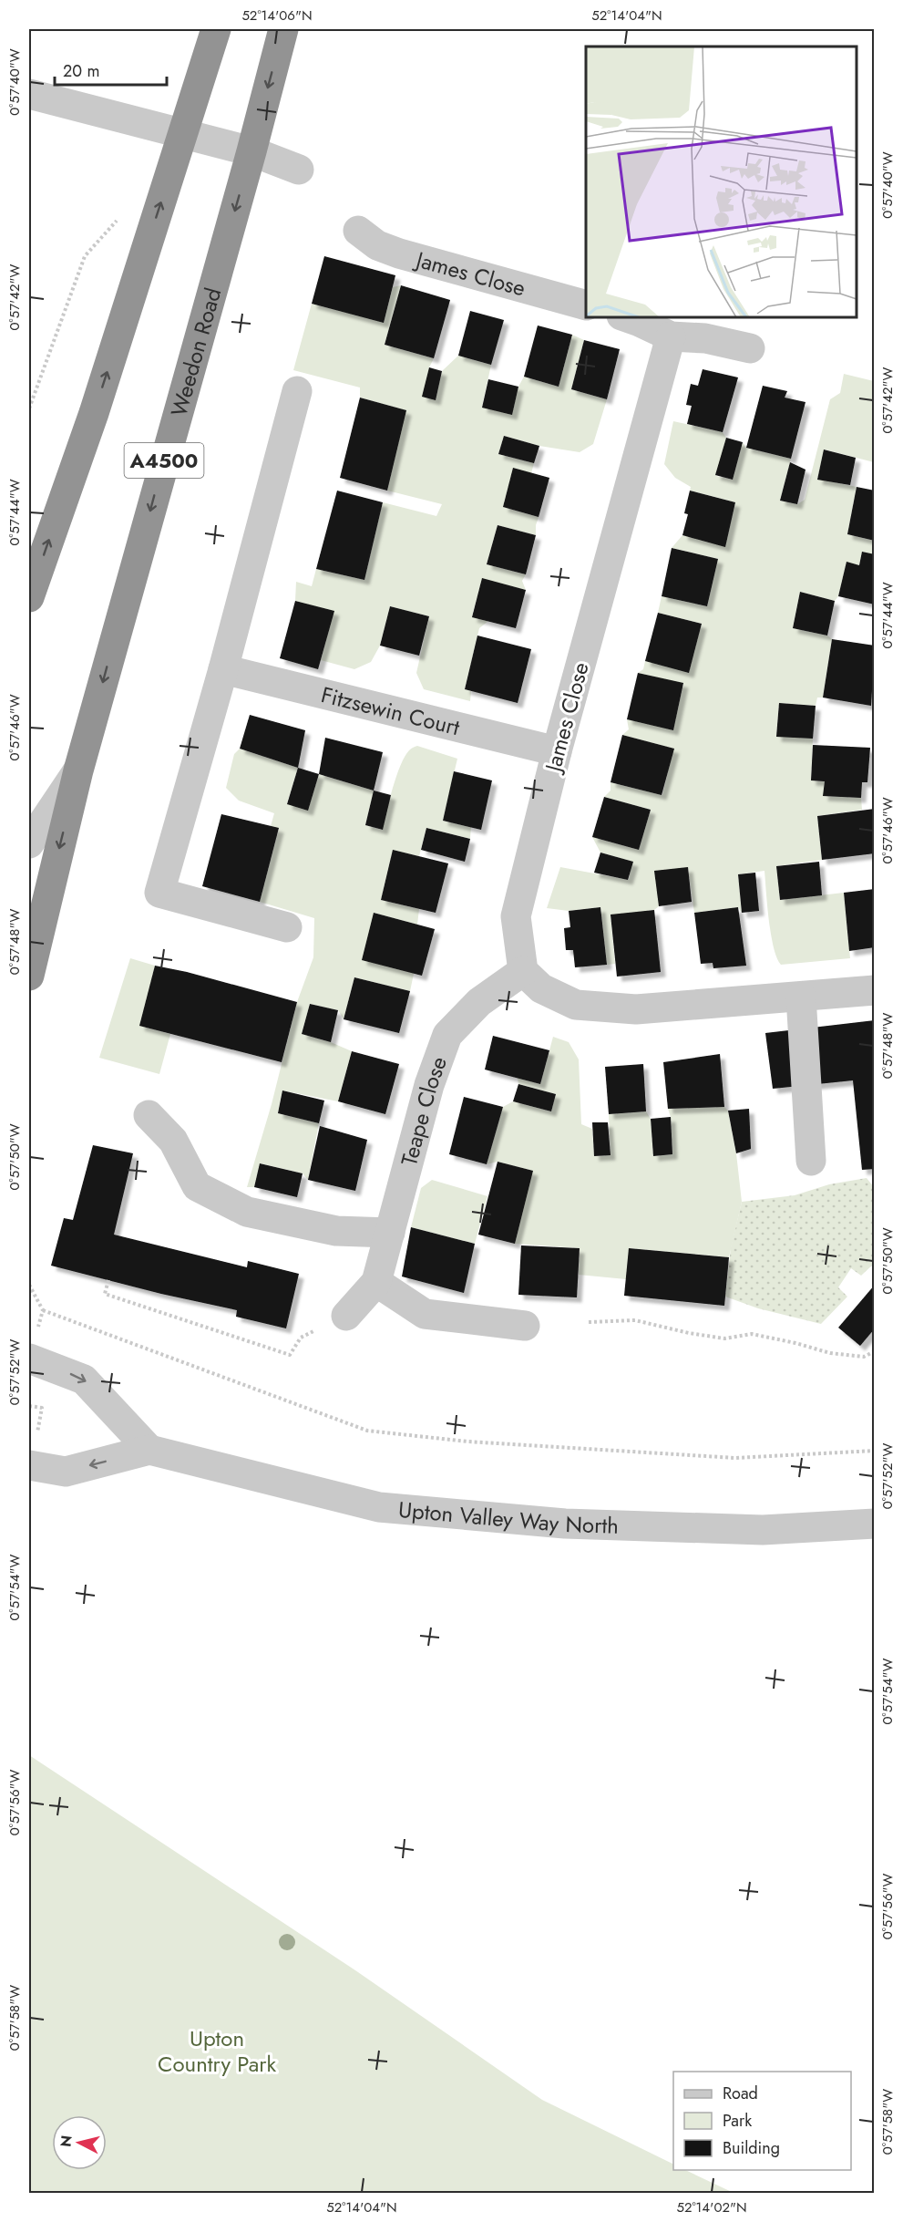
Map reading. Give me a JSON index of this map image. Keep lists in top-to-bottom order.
{
  "streets": {
    "highway": ["Weedon Road", "A4500"],
    "street": [
      "James Close",
      "Fitzsewin Court",
      "Teape Close",
      "Upton Valley Way North"
    ]
  },
  "crossings": [
    ["James Close", "Fitzsewin Court"],
    ["James Close", "Teape Close"]
  ],
  "parks": ["Upton Country Park"],
  "legend": ["Road", "Park", "Building"],
  "scale_bar": "20 m",
  "north": "left",
  "coordinates": [
    "52°14'06\"N",
    "52°14'04\"N",
    "0°57'40\"W",
    "0°57'42\"W",
    "0°57'44\"W",
    "0°57'46\"W",
    "0°57'48\"W",
    "0°57'50\"W",
    "0°57'52\"W",
    "0°57'54\"W",
    "0°57'56\"W",
    "0°57'58\"W",
    "52°14'02\"N"
  ]
}
